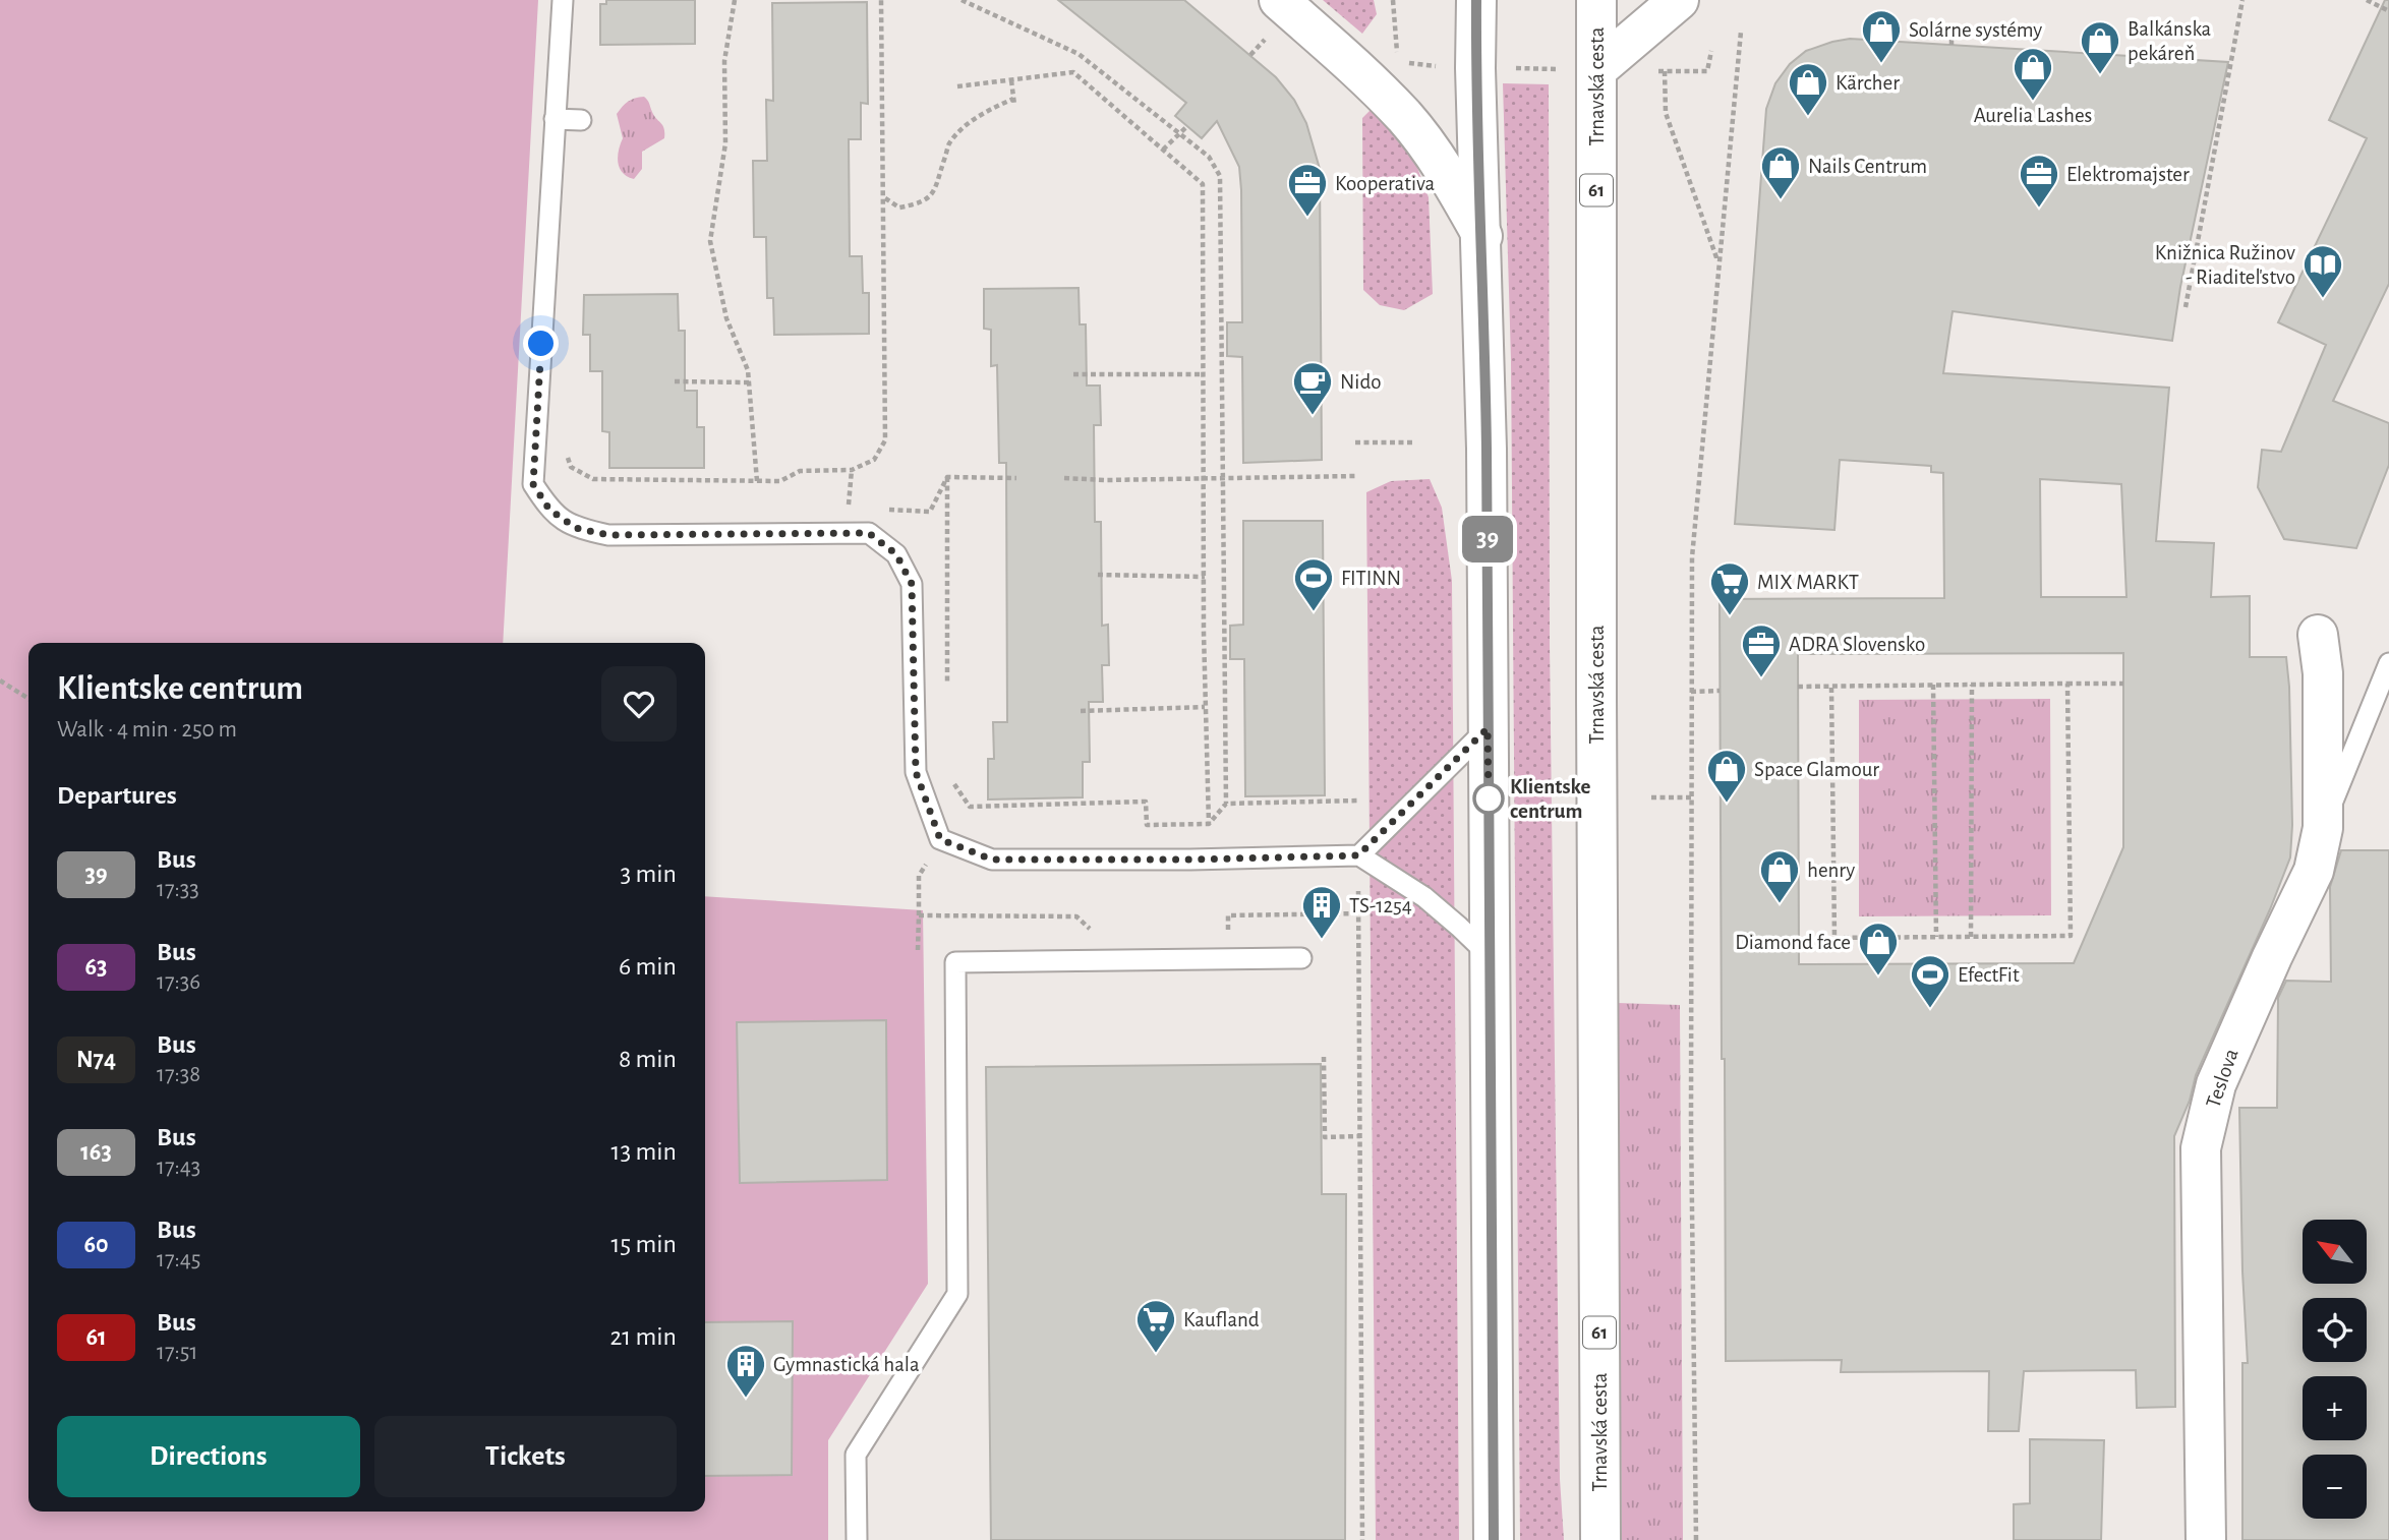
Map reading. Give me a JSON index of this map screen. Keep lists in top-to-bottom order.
{
  "streets": {
    "main road": ["Trnavská cesta", "61", "Teslova"]
  },
  "places": {
    "shop": [
      "Solárne systémy",
      "Balkánska pekáreň",
      "Aurelia Lashes",
      "Kärcher",
      "Nails Centrum",
      "Space Glamour",
      "henry",
      "Diamond face"
    ],
    "office": ["Elektromajster", "Kooperativa", "ADRA Slovensko"],
    "library": ["Knižnica Ružinov - Riaditeľstvo"],
    "cafe": ["Nido"],
    "sports": ["FITINN", "EfectFit"],
    "supermarket": ["MIX MARKT", "Kaufland"],
    "other": ["Klientske centrum"],
    "building": ["TS-1254", "Gymnastická hala"]
  },
  "lines": ["bus line 39"],
  "north": "top left",
  "page": {
    "on_map": "39",
    "heading": [
      ["Klientske centrum", "Walk · 4 min · 250 m"],
      "Departures"
    ],
    "list": [
      {
        "mark": "39",
        "name": "Bus",
        "note": "17:33",
        "value": "3 min"
      },
      {
        "mark": "63",
        "name": "Bus",
        "note": "17:36",
        "value": "6 min"
      },
      {
        "mark": "N74",
        "name": "Bus",
        "note": "17:38",
        "value": "8 min"
      },
      {
        "mark": "163",
        "name": "Bus",
        "note": "17:43",
        "value": "13 min"
      },
      {
        "mark": "60",
        "name": "Bus",
        "note": "17:45",
        "value": "15 min"
      },
      {
        "mark": "61",
        "name": "Bus",
        "note": "17:51",
        "value": "21 min"
      }
    ],
    "map_buttons": ["+", "−"],
    "buttons": ["Directions", "Tickets"]
  }
}
